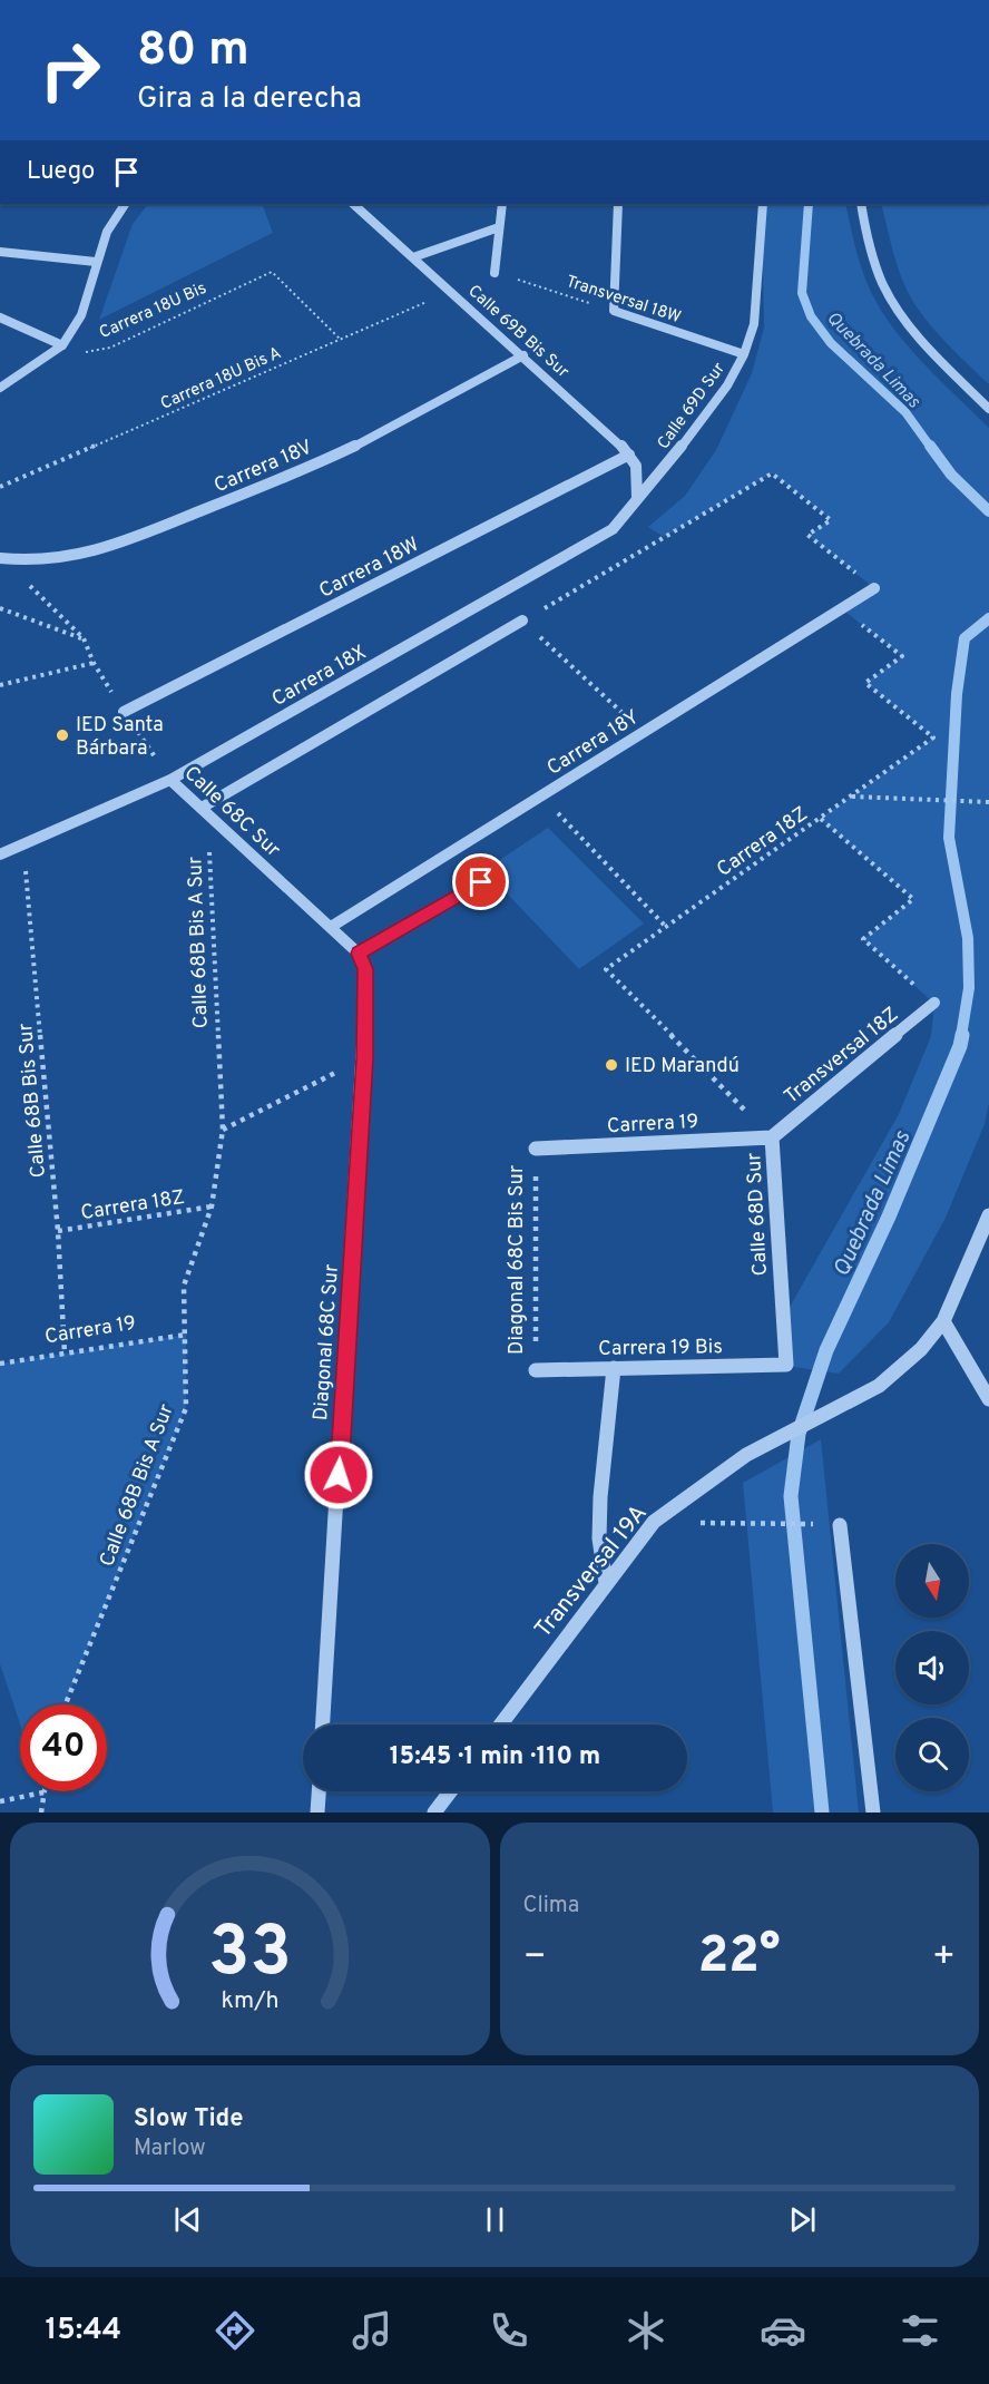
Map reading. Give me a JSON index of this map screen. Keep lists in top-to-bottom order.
{
  "streets": {
    "street": [
      "Transversal 18W",
      "Calle 69B Bis Sur",
      "Calle 69D Sur",
      "Carrera 18V",
      "Carrera 18W",
      "Carrera 18X",
      "Carrera 18Y",
      "Calle 68C Sur",
      "Transversal 18Z",
      "Carrera 19",
      "Calle 68D Sur",
      "Diagonal 68C Sur",
      "Carrera 19 Bis",
      "Transversal 19A"
    ],
    "path": [
      "Carrera 18U Bis",
      "Carrera 18U Bis A",
      "Carrera 18Z",
      "Calle 68B Bis A Sur",
      "Calle 68B Bis Sur",
      "Diagonal 68C Bis Sur"
    ]
  },
  "crossings": [
    ["Transversal 18W", "Calle 69D Sur"],
    ["Carrera 18U Bis", "Carrera 18U Bis A"],
    ["Calle 69B Bis Sur", "Carrera 18U Bis A"],
    ["Calle 69B Bis Sur", "Carrera 18V"],
    ["Calle 69B Bis Sur", "Carrera 18W"],
    ["Calle 69D Sur", "Carrera 18X"],
    ["Carrera 18W", "Calle 68C Sur"],
    ["Carrera 18X", "Calle 68C Sur"],
    ["Carrera 18X", "Calle 68B Bis Sur"],
    ["Carrera 18Y", "Calle 68C Sur"],
    ["Carrera 18Y", "Carrera 18Z"],
    ["Calle 68C Sur", "Calle 68B Bis A Sur"],
    ["Calle 68C Sur", "Diagonal 68C Sur"],
    ["Carrera 18Z", "Calle 68B Bis A Sur"],
    ["Carrera 18Z", "Calle 68B Bis Sur"],
    ["Carrera 18Z", "Calle 68D Sur"],
    ["Calle 68B Bis A Sur", "Carrera 19"],
    ["Transversal 18Z", "Carrera 19"],
    ["Transversal 18Z", "Calle 68D Sur"],
    ["Calle 68B Bis Sur", "Carrera 19"],
    ["Carrera 19", "Calle 68D Sur"],
    ["Carrera 19", "Diagonal 68C Bis Sur"],
    ["Calle 68D Sur", "Carrera 19 Bis"],
    ["Diagonal 68C Bis Sur", "Carrera 19 Bis"]
  ],
  "water": ["Quebrada Limas"],
  "places": ["IED Santa Bárbara", "IED Marandú"],
  "north": "bottom",
  "page": {
    "turn": ["80 m", "Gira a la derecha"],
    "then": "Luego",
    "limit": "40",
    "trip": "15:45 · 1 min · 110 m",
    "tile": "Clima",
    "heat": ["−", "22°", "+"],
    "song": ["Slow Tide", "Marlow"],
    "tabs": "15:44",
    "gauge": ["33", "km/h"]
  }
}
